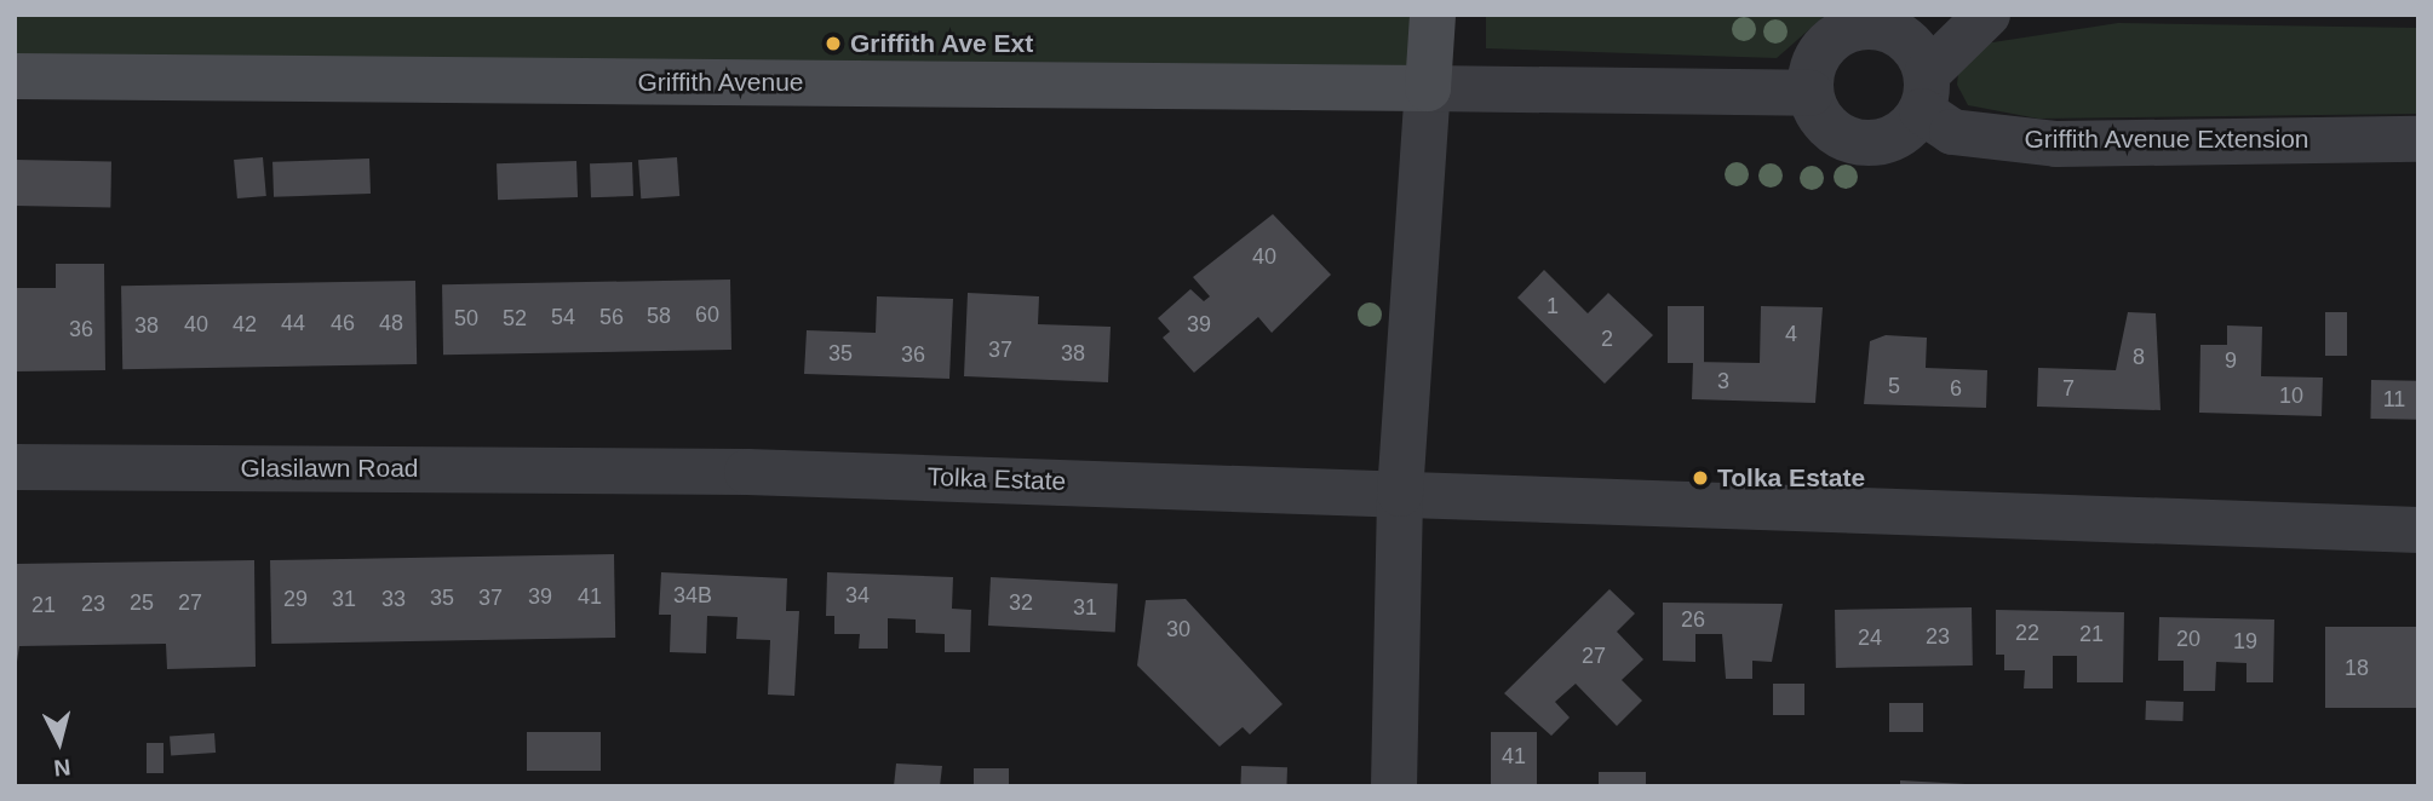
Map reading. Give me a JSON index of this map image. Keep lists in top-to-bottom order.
{
  "streets": {
    "main road": ["Griffith Avenue"],
    "street": ["Griffith Avenue Extension", "Glasilawn Road", "Tolka Estate"]
  },
  "crossings": [
    ["Glasilawn Road", "Tolka Estate"]
  ],
  "places": ["Griffith Ave Ext", "Tolka Estate"],
  "house_numbers": [
    "40",
    "1",
    "60",
    "58",
    "54",
    "56",
    "50",
    "52",
    "44",
    "46",
    "48",
    "40",
    "42",
    "39",
    "38",
    "36",
    "4",
    "2",
    "37",
    "35",
    "38",
    "36",
    "8",
    "9",
    "3",
    "5",
    "6",
    "7",
    "10",
    "11",
    "34B",
    "34",
    "39",
    "41",
    "35",
    "37",
    "29",
    "31",
    "33",
    "25",
    "27",
    "32",
    "23",
    "21",
    "31",
    "26",
    "30",
    "22",
    "21",
    "23",
    "24",
    "20",
    "19",
    "27",
    "18",
    "41"
  ],
  "north": "bottom"
}
